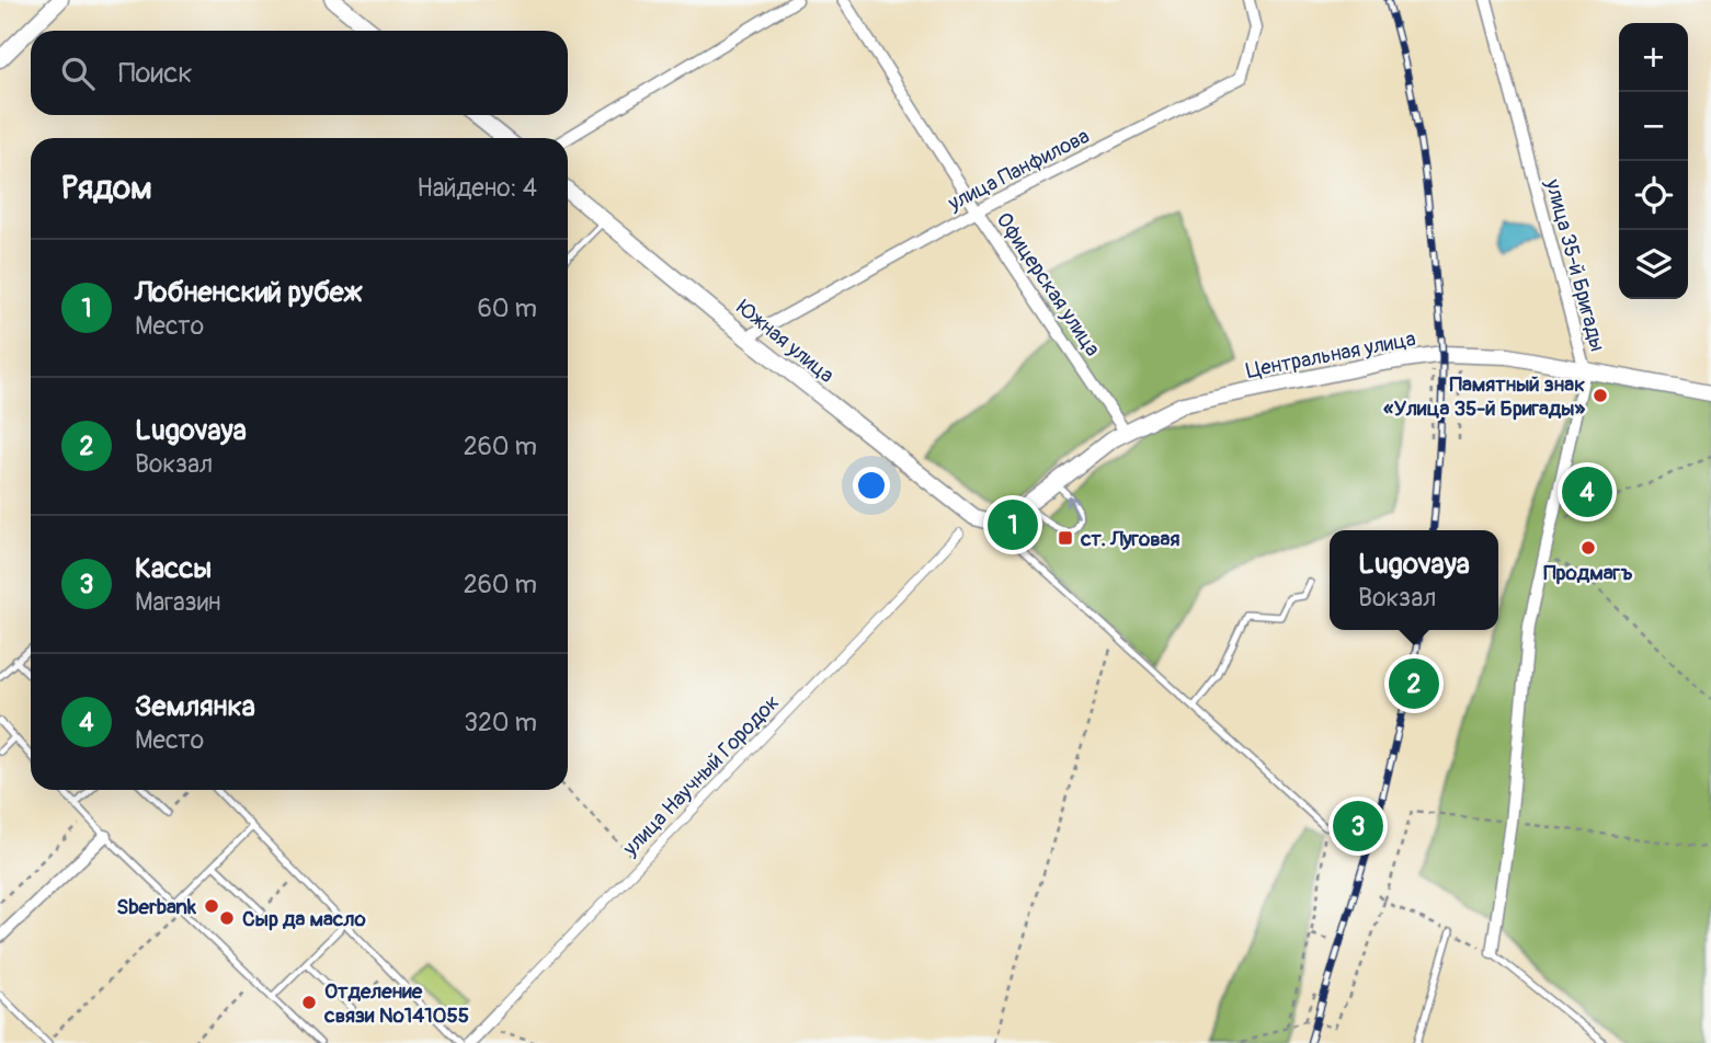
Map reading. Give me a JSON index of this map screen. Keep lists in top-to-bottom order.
{
  "streets": {
    "street": [
      "улица Панфилова",
      "улица 35-й Бригады",
      "Офицерская улица",
      "Южная улица",
      "Центральная улица",
      "улица Научный Городок"
    ]
  },
  "crossings": [
    ["улица Панфилова", "Офицерская улица"],
    ["улица Панфилова", "Южная улица"],
    ["улица 35-й Бригады", "Центральная улица"],
    ["Офицерская улица", "Центральная улица"],
    ["Южная улица", "Центральная улица"]
  ],
  "places": {
    "other": [
      "Памятный знак «Улица 35-й Бригады»",
      "Продмагъ",
      "Sberbank",
      "Сыр да масло",
      "Отделение связи №141055"
    ],
    "transit": ["ст. Луговая"]
  },
  "page": {
    "map_buttons": ["+", "−"],
    "search": "Поиск",
    "heading": ["Рядом", "Найдено: 4"],
    "list": [
      {
        "mark": "1",
        "name": "Лобненский рубеж",
        "note": "Место",
        "value": "60 m"
      },
      {
        "mark": "2",
        "name": "Lugovaya",
        "note": "Вокзал",
        "value": "260 m"
      },
      {
        "mark": "3",
        "name": "Кассы",
        "note": "Магазин",
        "value": "260 m"
      },
      {
        "mark": "4",
        "name": "Землянка",
        "note": "Место",
        "value": "320 m"
      }
    ],
    "pins": [
      "4",
      "1",
      "2",
      "3"
    ],
    "popup": ["Lugovaya", "Вокзал"]
  }
}
